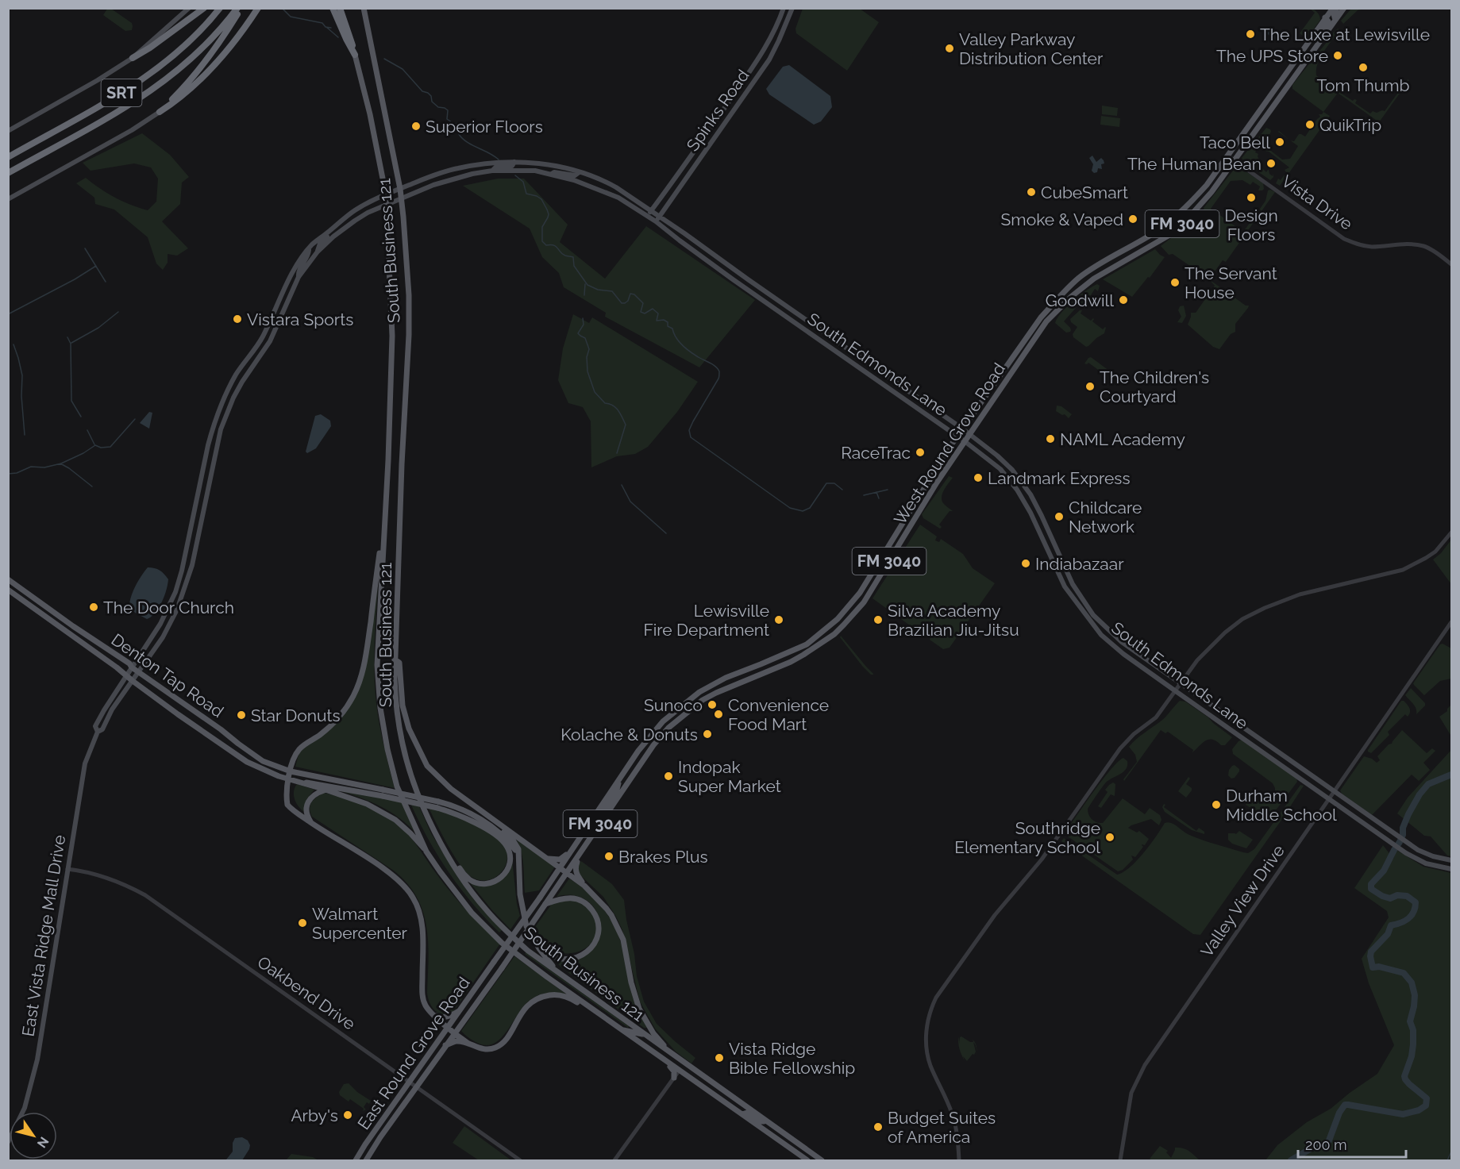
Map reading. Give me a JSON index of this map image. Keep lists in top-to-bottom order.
{
  "streets": {
    "highway": ["SRT"],
    "main road": [
      "Spinks Road",
      "FM 3040",
      "South Business 121",
      "South Edmonds Lane",
      "West Round Grove Road",
      "Denton Tap Road",
      "East Vista Ridge Mall Drive",
      "East Round Grove Road"
    ],
    "street": ["Vista Drive", "Valley View Drive", "Oakbend Drive"]
  },
  "crossings": [
    ["Spinks Road", "South Edmonds Lane"],
    ["Vista Drive", "West Round Grove Road"],
    ["South Business 121", "South Edmonds Lane"],
    ["South Edmonds Lane", "West Round Grove Road"],
    ["South Edmonds Lane", "Valley View Drive"],
    ["West Round Grove Road", "East Round Grove Road"],
    ["Denton Tap Road", "East Vista Ridge Mall Drive"],
    ["East Vista Ridge Mall Drive", "Oakbend Drive"],
    ["Oakbend Drive", "East Round Grove Road"]
  ],
  "places": [
    "The Luxe at Lewisville",
    "Valley Parkway Distribution Center",
    "The UPS Store",
    "Tom Thumb",
    "QuikTrip",
    "Superior Floors",
    "Taco Bell",
    "The Human Bean",
    "CubeSmart",
    "Design Floors",
    "Smoke & Vaped",
    "The Servant House",
    "Goodwill",
    "Vistara Sports",
    "The Children's Courtyard",
    "NAML Academy",
    "RaceTrac",
    "Landmark Express",
    "Childcare Network",
    "Indiabazaar",
    "The Door Church",
    "Lewisville Fire Department",
    "Silva Academy Brazilian Jiu-Jitsu",
    "Sunoco",
    "Convenience Food Mart",
    "Star Donuts",
    "Kolache & Donuts",
    "Indopak Super Market",
    "Durham Middle School",
    "Southridge Elementary School",
    "Brakes Plus",
    "Walmart Supercenter",
    "Vista Ridge Bible Fellowship",
    "Arby's",
    "Budget Suites of America"
  ],
  "scale_bar": "200 m",
  "north": "bottom right"
}
